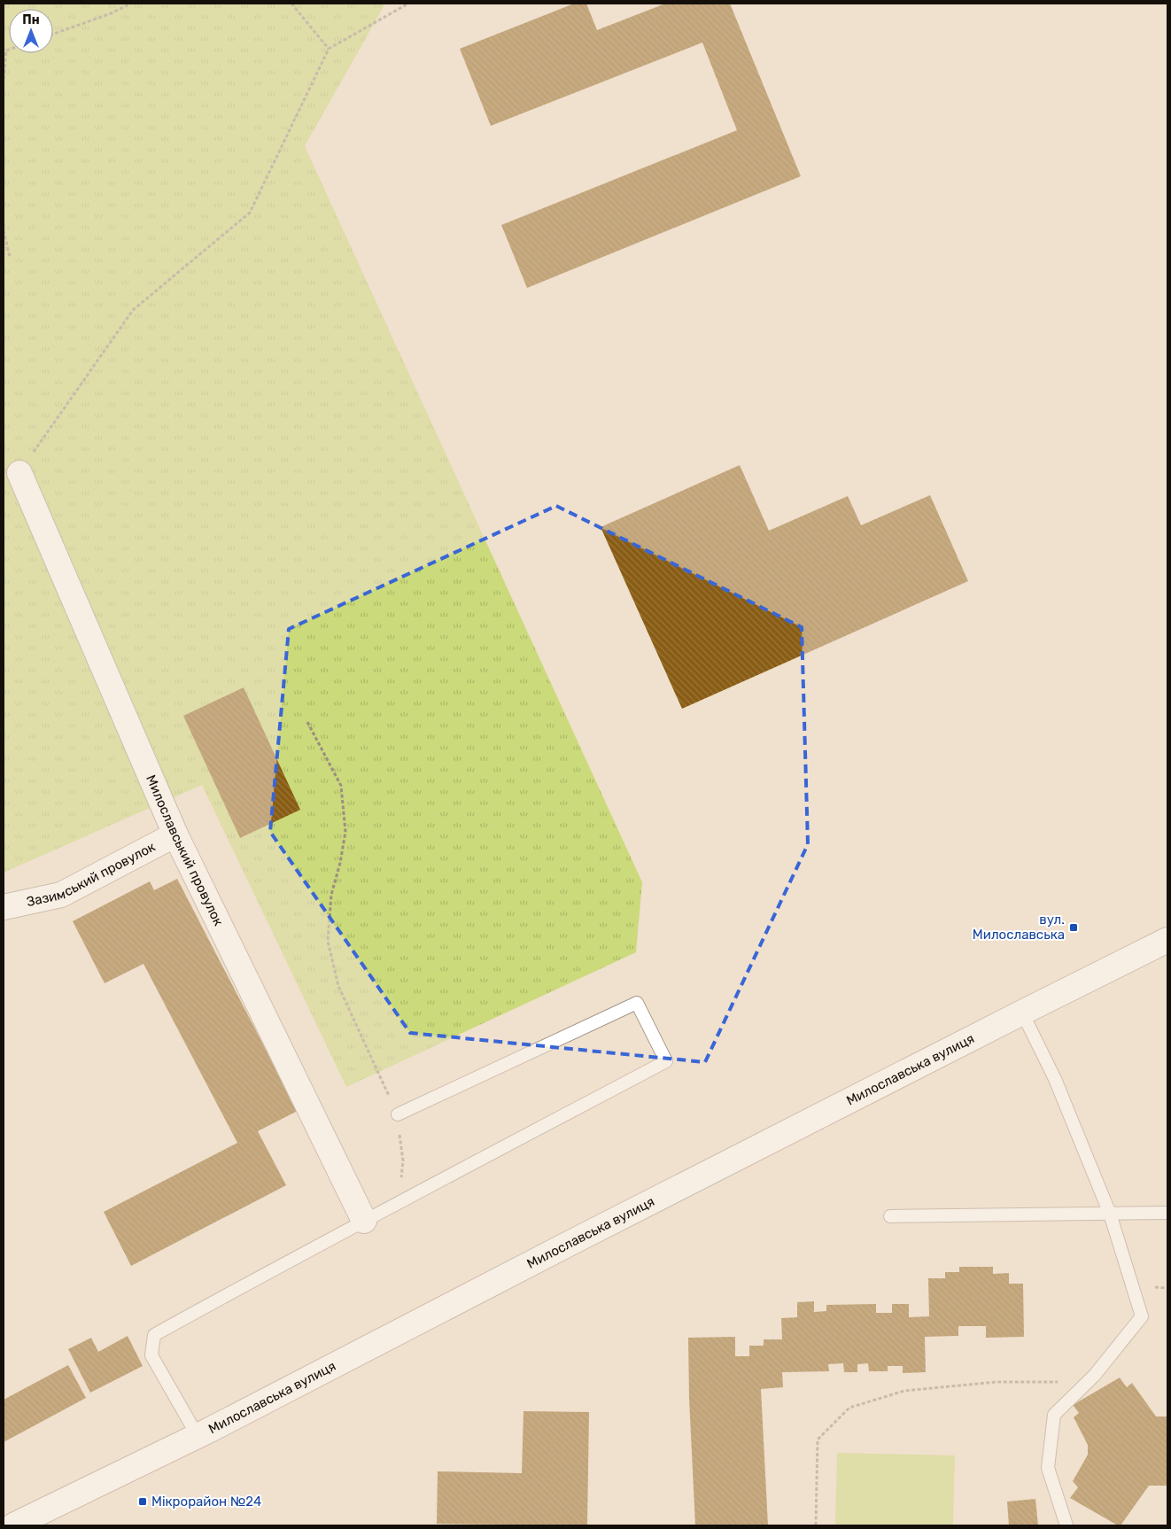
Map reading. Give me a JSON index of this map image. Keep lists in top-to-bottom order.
{
  "streets": {
    "main road": ["Милославський провулок", "Зазимський провулок", "Милославська вулиця"]
  },
  "crossings": [
    ["Милославський провулок", "Зазимський провулок"]
  ],
  "places": {
    "transit": ["вул. Милославська", "Мікрорайон №24"]
  },
  "north": "top"
}
